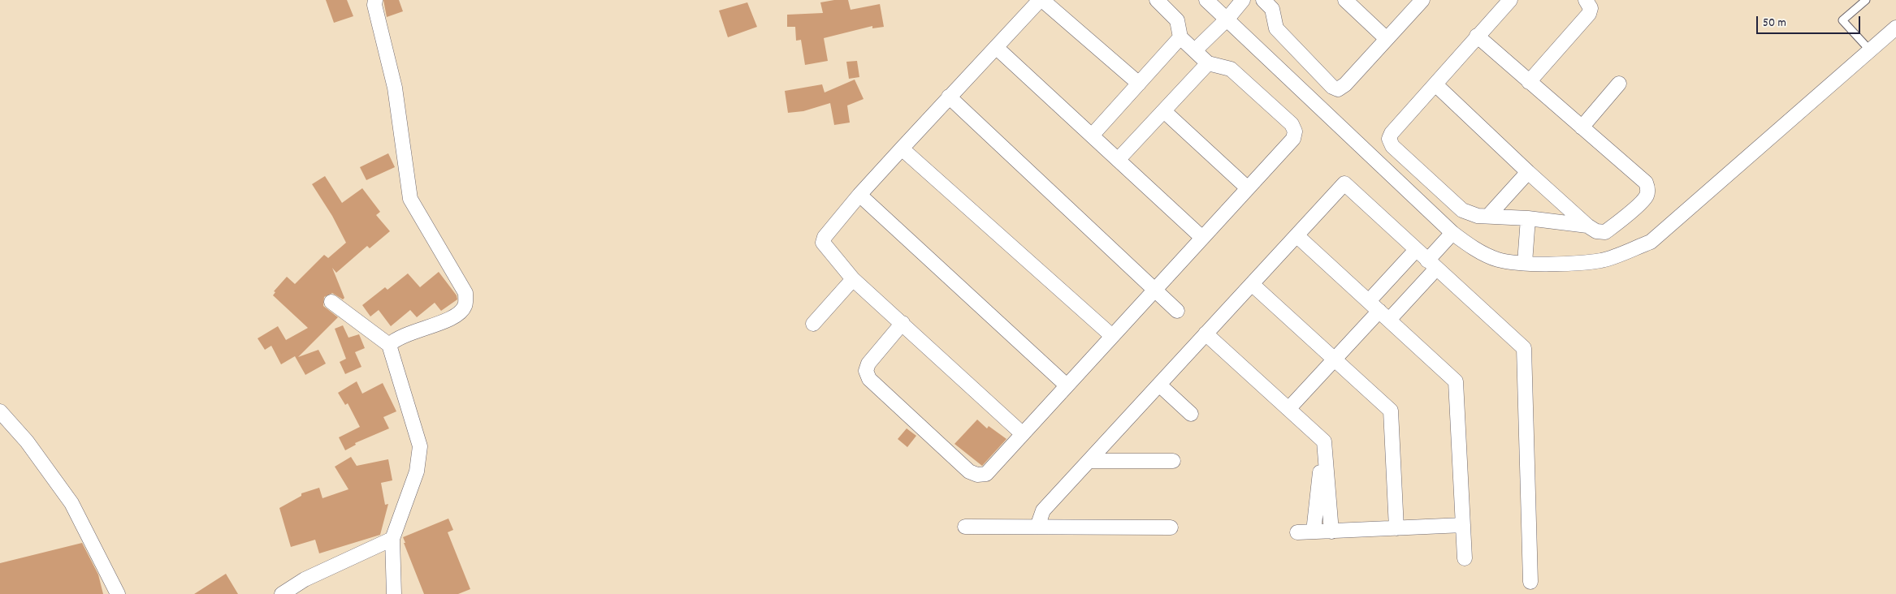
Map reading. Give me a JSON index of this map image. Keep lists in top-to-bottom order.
{
  "scale_bar": "50 m"
}
